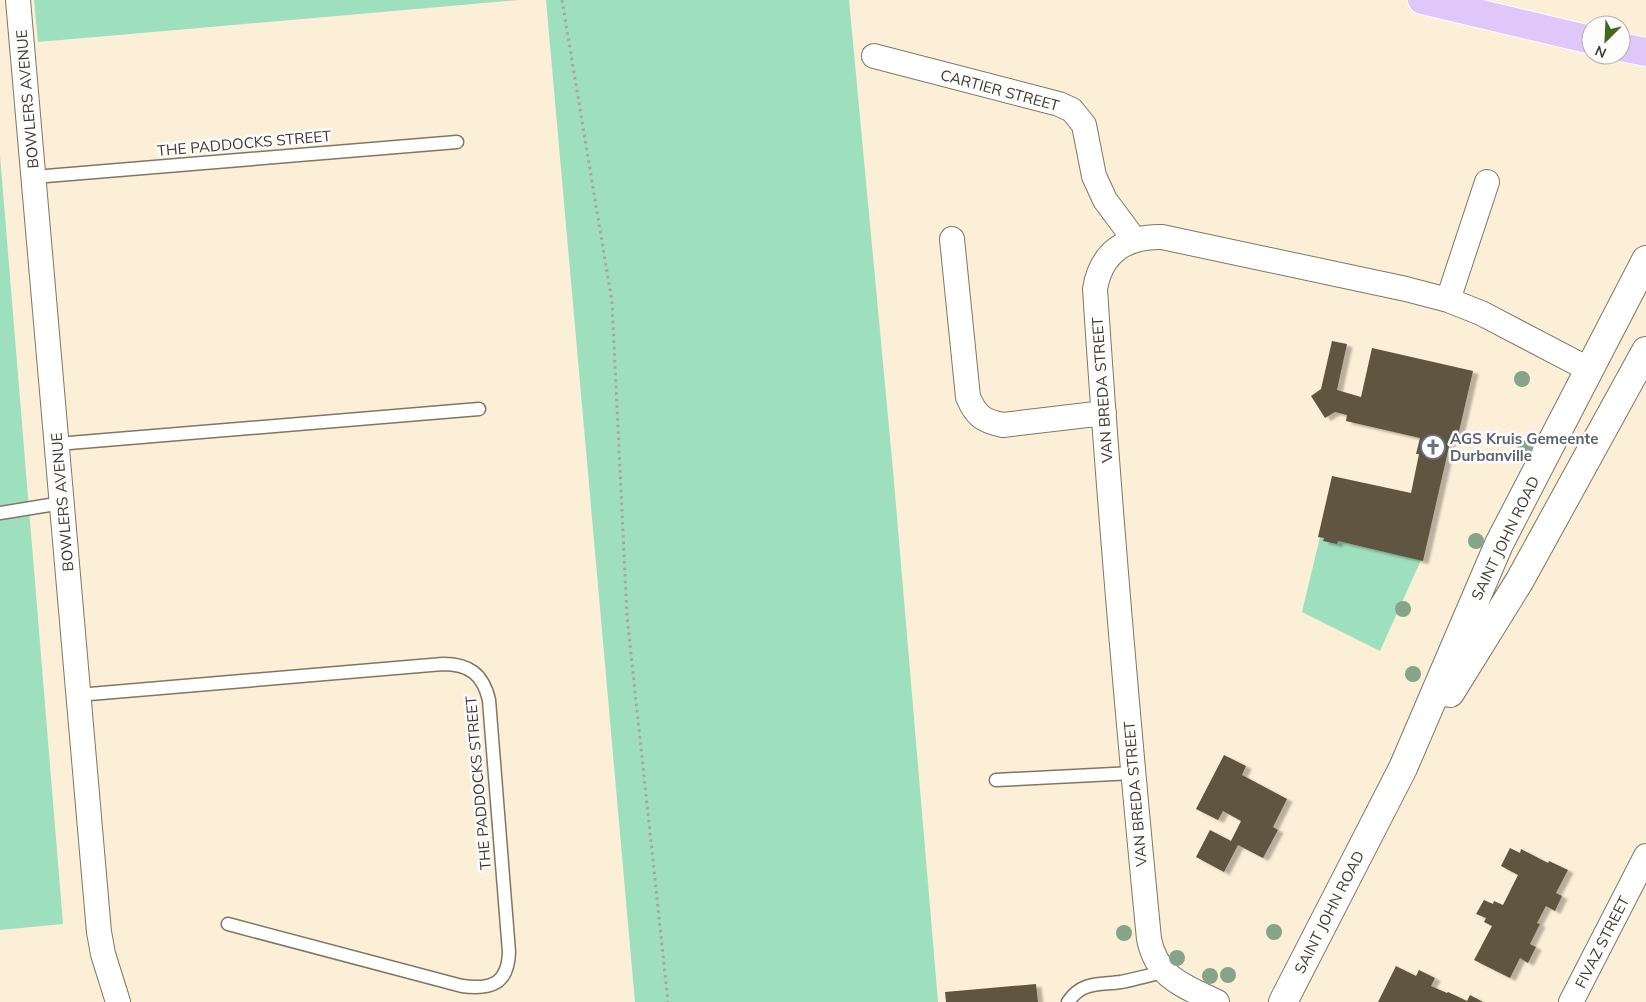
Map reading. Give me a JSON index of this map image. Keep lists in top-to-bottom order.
{
  "streets": {
    "main road": ["SAINT JOHN ROAD"],
    "street": [
      "CARTIER STREET",
      "BOWLERS AVENUE",
      "VAN BREDA STREET",
      "FIVAZ STREET"
    ],
    "lane": ["THE PADDOCKS STREET"]
  },
  "crossings": [
    ["CARTIER STREET", "VAN BREDA STREET"],
    ["BOWLERS AVENUE", "THE PADDOCKS STREET"],
    ["VAN BREDA STREET", "SAINT JOHN ROAD"]
  ],
  "places": {
    "church": ["AGS Kruis Gemeente Durbanville"]
  },
  "north": "bottom left"
}
